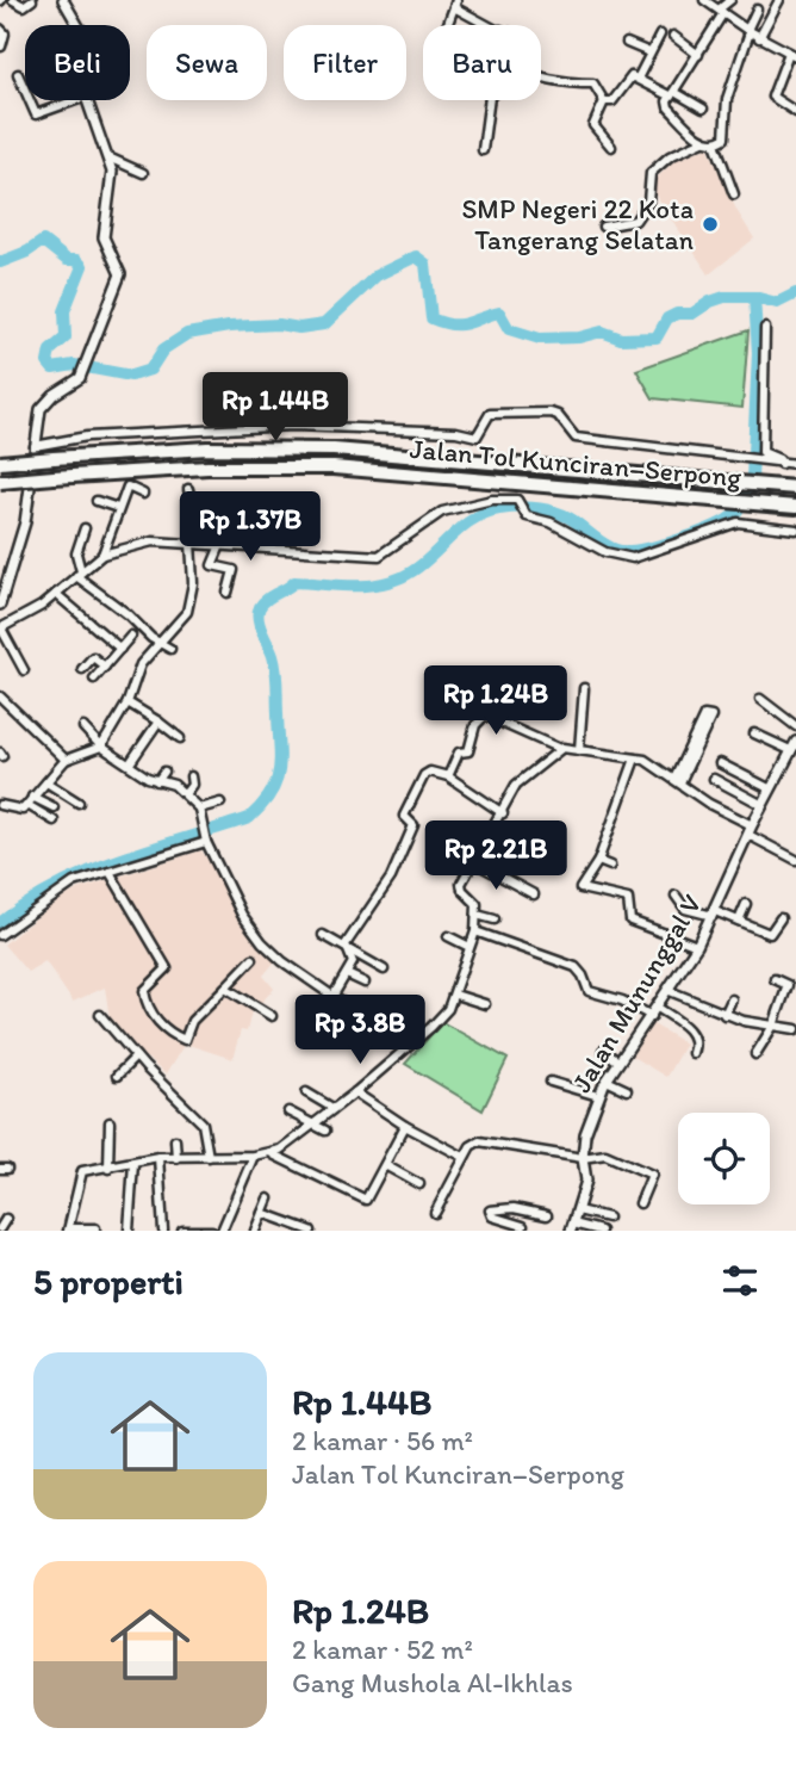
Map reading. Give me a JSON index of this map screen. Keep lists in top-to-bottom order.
{
  "streets": {
    "highway": ["Jalan Tol Kunciran–Serpong"],
    "street": ["Jalan Mununggal V"]
  },
  "places": ["SMP Negeri 22 Kota Tangerang Selatan"],
  "page": {
    "chip": [
      "Beli",
      "Sewa",
      "Filter",
      "Baru"
    ],
    "price": [
      "Rp 1.44B",
      "Rp 1.37B",
      "Rp 1.24B",
      "Rp 2.21B",
      "Rp 3.8B"
    ],
    "heading": "5 properti",
    "list": [
      {
        "name": "Rp 1.44B",
        "note": "2 kamar · 56 m² · Jalan Tol Kunciran–Serpong"
      },
      {
        "name": "Rp 1.24B",
        "note": "2 kamar · 52 m² · Gang Mushola Al-Ikhlas"
      }
    ]
  }
}
